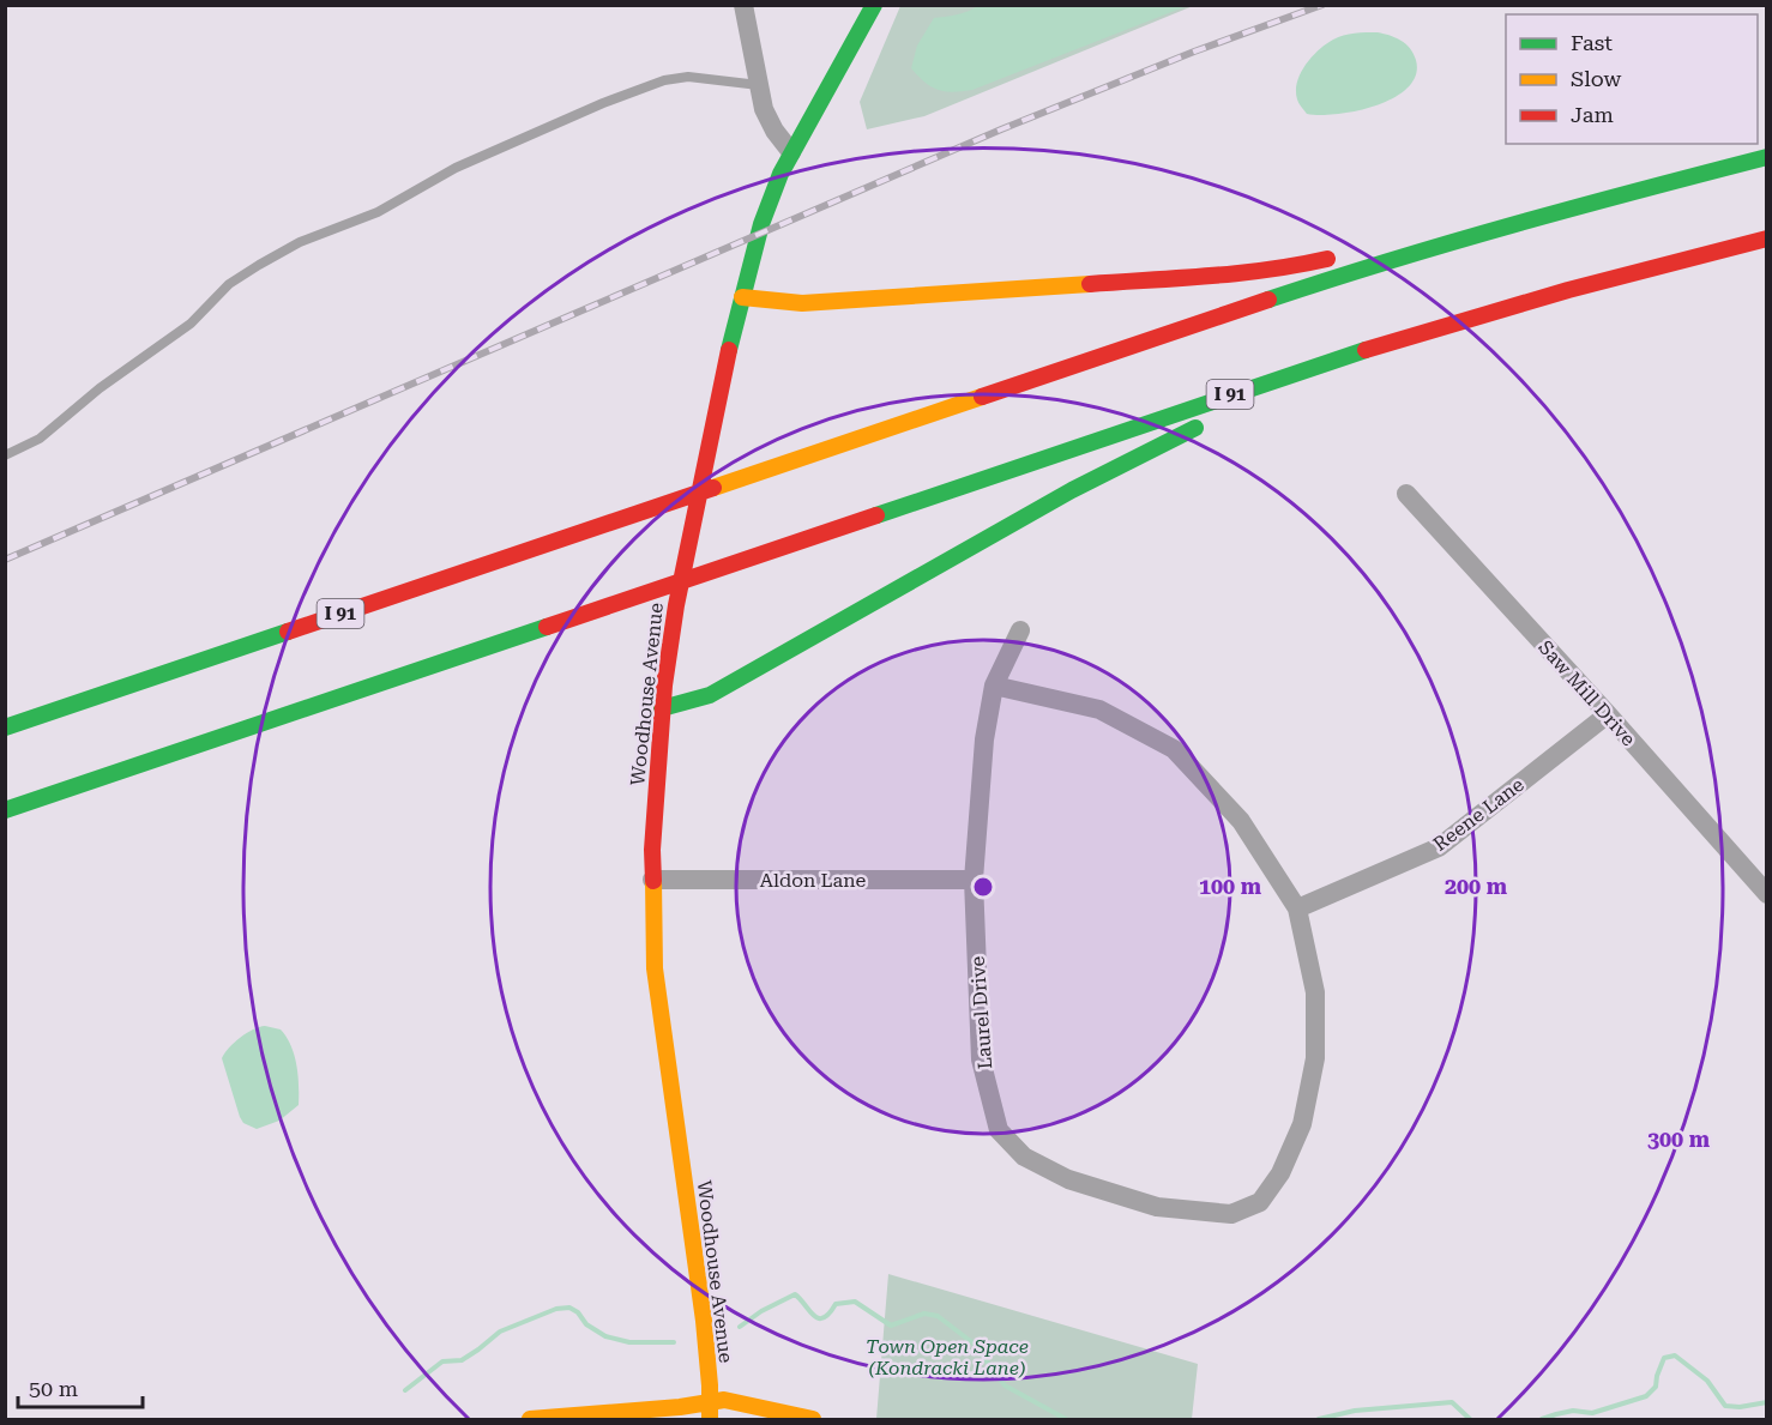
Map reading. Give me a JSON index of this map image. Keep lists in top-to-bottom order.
{
  "streets": {
    "main road": ["I 91", "Woodhouse Avenue"],
    "street": [
      "Saw Mill Drive",
      "Reene Lane",
      "Aldon Lane",
      "Laurel Drive"
    ]
  },
  "crossings": [
    ["Saw Mill Drive", "Reene Lane"],
    ["Woodhouse Avenue", "Aldon Lane"],
    ["Reene Lane", "Laurel Drive"],
    ["Aldon Lane", "Laurel Drive"]
  ],
  "parks": ["Town Open Space (Kondracki Lane)"],
  "legend": ["Fast", "Slow", "Jam"],
  "scale_bar": "50 m",
  "rings": ["100 m", "200 m", "300 m"]
}
